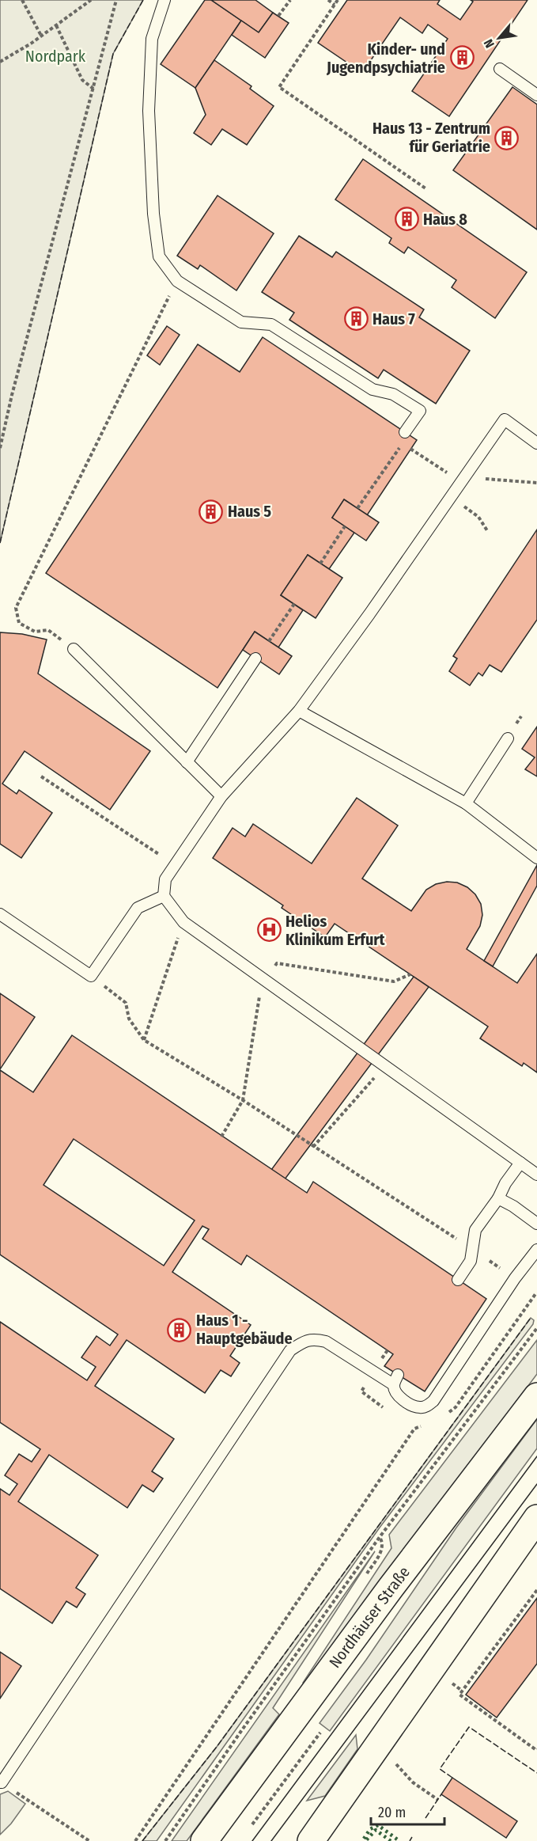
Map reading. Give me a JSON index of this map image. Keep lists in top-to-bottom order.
{
  "streets": {
    "main road": ["Nordhäuser Straße"]
  },
  "parks": ["Nordpark"],
  "places": {
    "building": [
      "Kinder- und Jugendpsychiatrie",
      "Haus 13 - Zentrum für Geriatrie",
      "Haus 8",
      "Haus 7",
      "Haus 5",
      "Haus 1 - Hauptgebäude"
    ],
    "hospital": ["Helios Klinikum Erfurt"]
  },
  "scale_bar": "20 m",
  "north": "bottom left"
}
